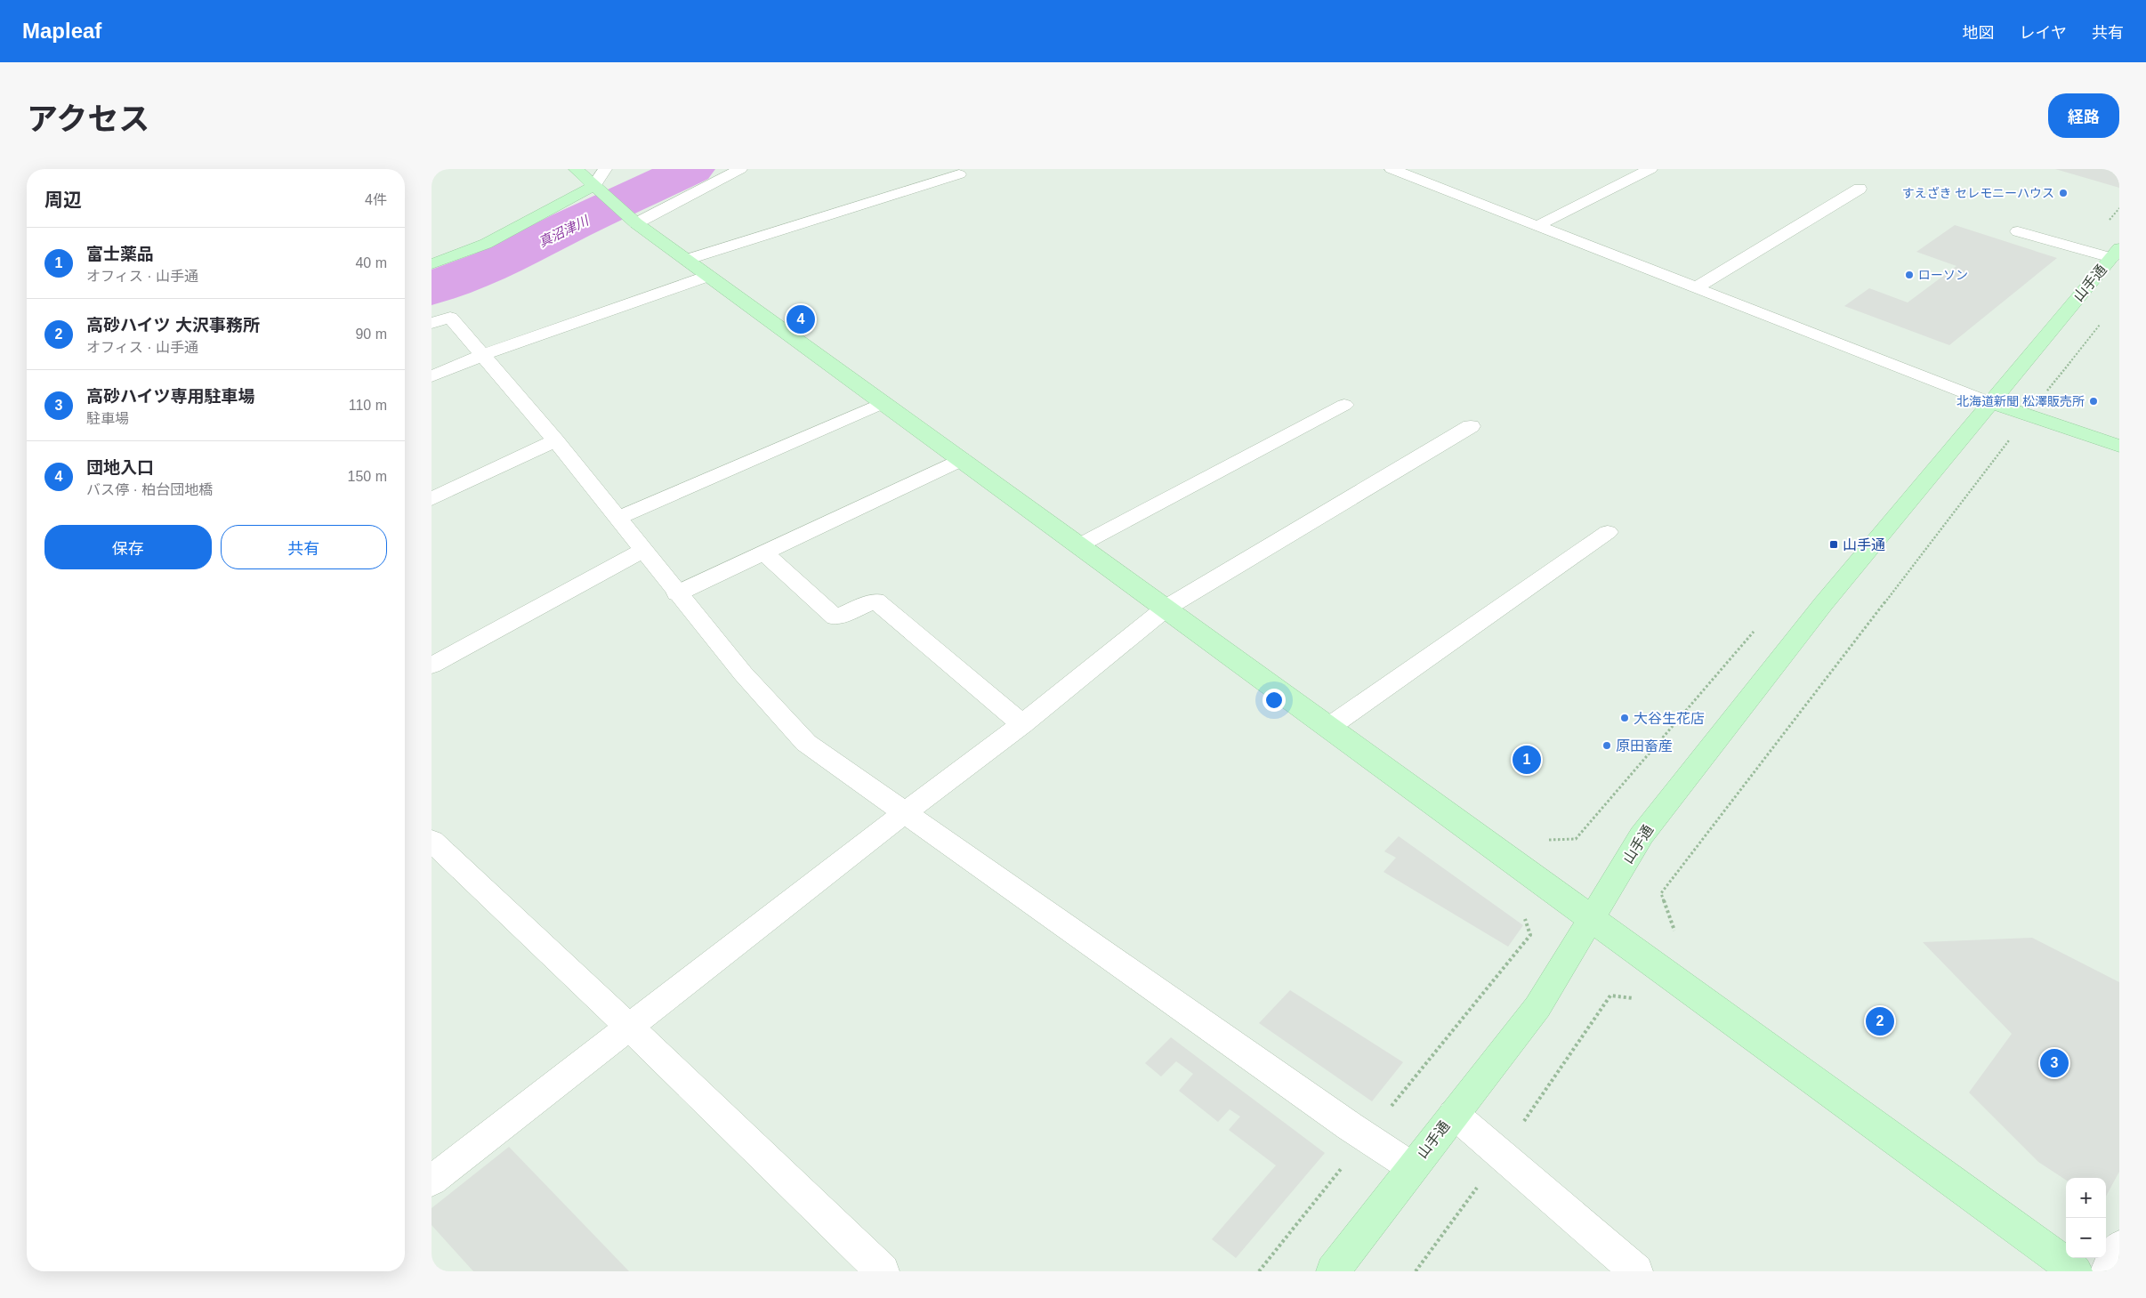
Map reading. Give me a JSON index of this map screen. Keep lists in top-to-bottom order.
{
  "streets": {
    "street": ["山手通"]
  },
  "water": ["真沼津川"],
  "places": {
    "other": [
      "すえざき セレモニーハウス",
      "ローソン",
      "北海道新聞 松澤販売所",
      "大谷生花店",
      "原田畜産"
    ],
    "transit": ["山手通"]
  },
  "page": {
    "header": "Mapleaf",
    "nav": ["地図", "レイヤ", "共有"],
    "title": "アクセス",
    "buttons": [
      "経路",
      ["保存", "共有"]
    ],
    "heading": ["周辺", "4件"],
    "list": [
      {
        "mark": "1",
        "name": "富士薬品",
        "note": "オフィス · 山手通",
        "value": "40 m"
      },
      {
        "mark": "2",
        "name": "高砂ハイツ 大沢事務所",
        "note": "オフィス · 山手通",
        "value": "90 m"
      },
      {
        "mark": "3",
        "name": "高砂ハイツ専用駐車場",
        "note": "駐車場",
        "value": "110 m"
      },
      {
        "mark": "4",
        "name": "団地入口",
        "note": "バス停 · 柏台団地橋",
        "value": "150 m"
      }
    ],
    "pins": [
      "4",
      "1",
      "2",
      "3"
    ],
    "map_buttons": ["+", "−"]
  }
}
